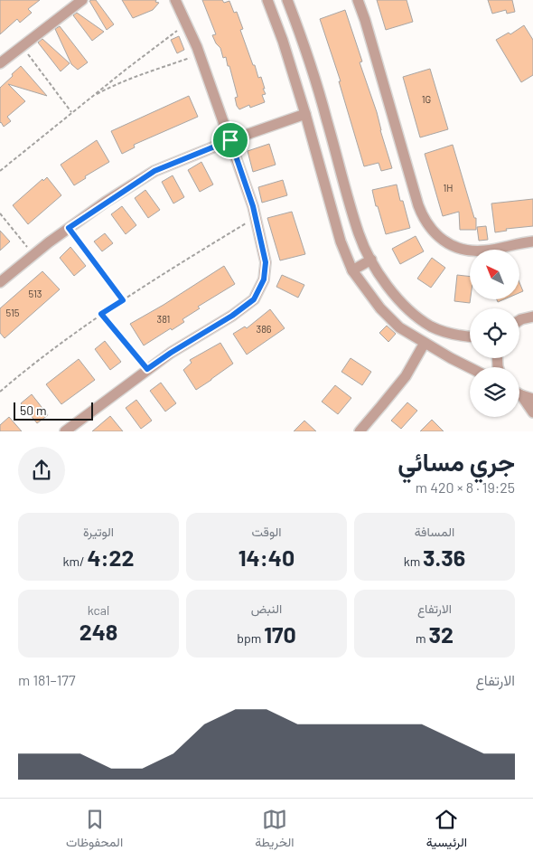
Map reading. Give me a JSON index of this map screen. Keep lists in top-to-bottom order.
{
  "house_numbers": [
    "1G",
    "1H",
    "513",
    "515",
    "381",
    "386"
  ],
  "scale_bar": "50 m",
  "north": "top left",
  "page": {
    "scale": "50 m",
    "heading": ["جري مسائي", "19:25 · 8 × 420 m"],
    "stats": [
      ["المسافة", "3.36 km"],
      ["الوقت", "14:40"],
      ["الوتيرة", "4:22 /km"],
      ["الارتفاع", "32 m"],
      ["النبض", "170 bpm"],
      ["kcal", "248"]
    ],
    "chart": ["الارتفاع", "177–181 m"],
    "tabs": ["الرئيسية", "الخريطة", "المحفوظات"]
  }
}
